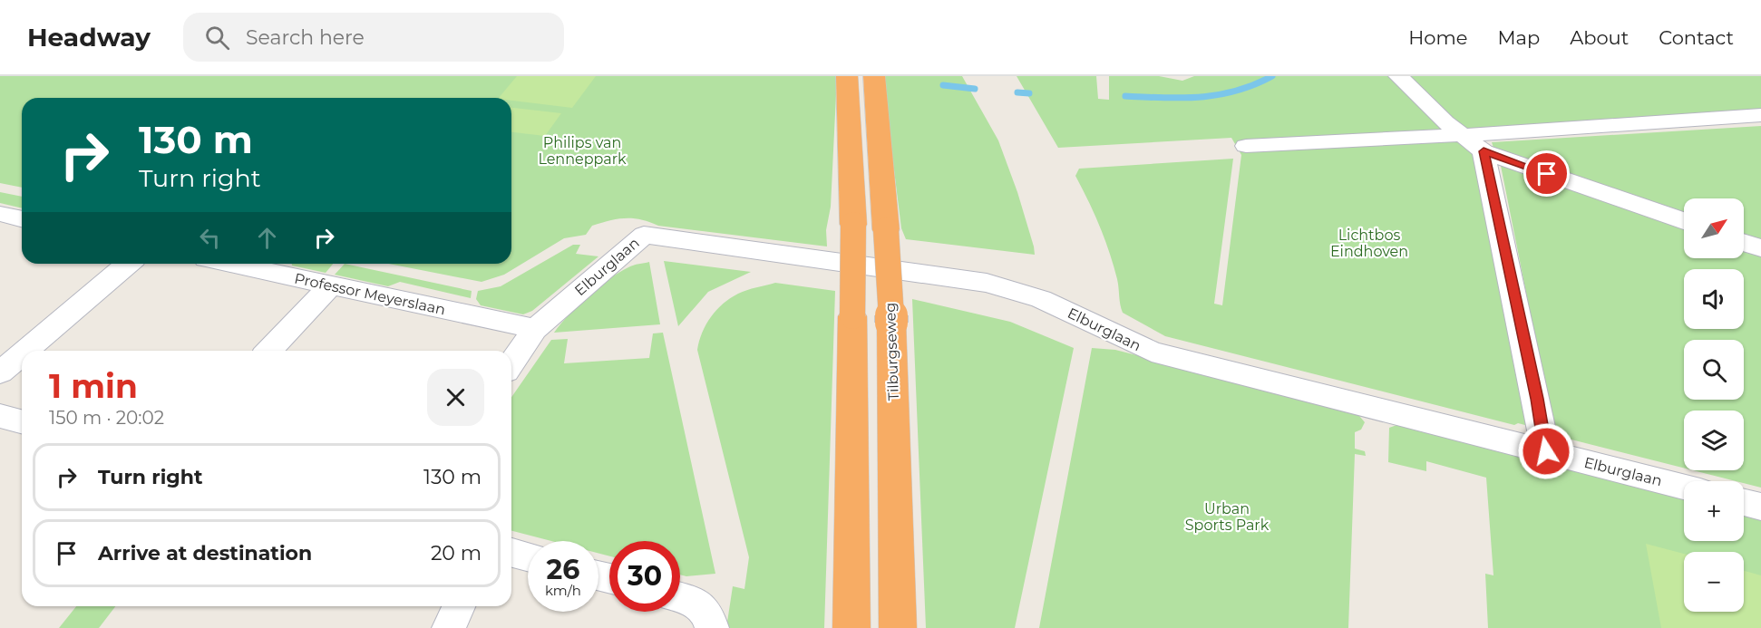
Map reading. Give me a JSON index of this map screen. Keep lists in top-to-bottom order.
{
  "streets": {
    "highway": ["Tilburgseweg"],
    "street": ["Elburglaan", "Professor Meyerslaan"]
  },
  "crossings": [
    ["Elburglaan", "Professor Meyerslaan"]
  ],
  "parks": ["Philips van Lenneppark", "Lichtbos Eindhoven", "Urban Sports Park"],
  "north": "top right",
  "page": {
    "header": "Headway",
    "search": "Search here",
    "nav": [
      "Home",
      "Map",
      "About",
      "Contact"
    ],
    "turn": ["130 m", "Turn right"],
    "map_buttons": ["+", "−"],
    "heading": ["1 min", "150 m · 20:02"],
    "list": [
      {
        "name": "Turn right",
        "value": "130 m"
      },
      {
        "name": "Arrive at destination",
        "value": "20 m"
      }
    ],
    "speed": "26 km/h",
    "limit": "30"
  }
}
